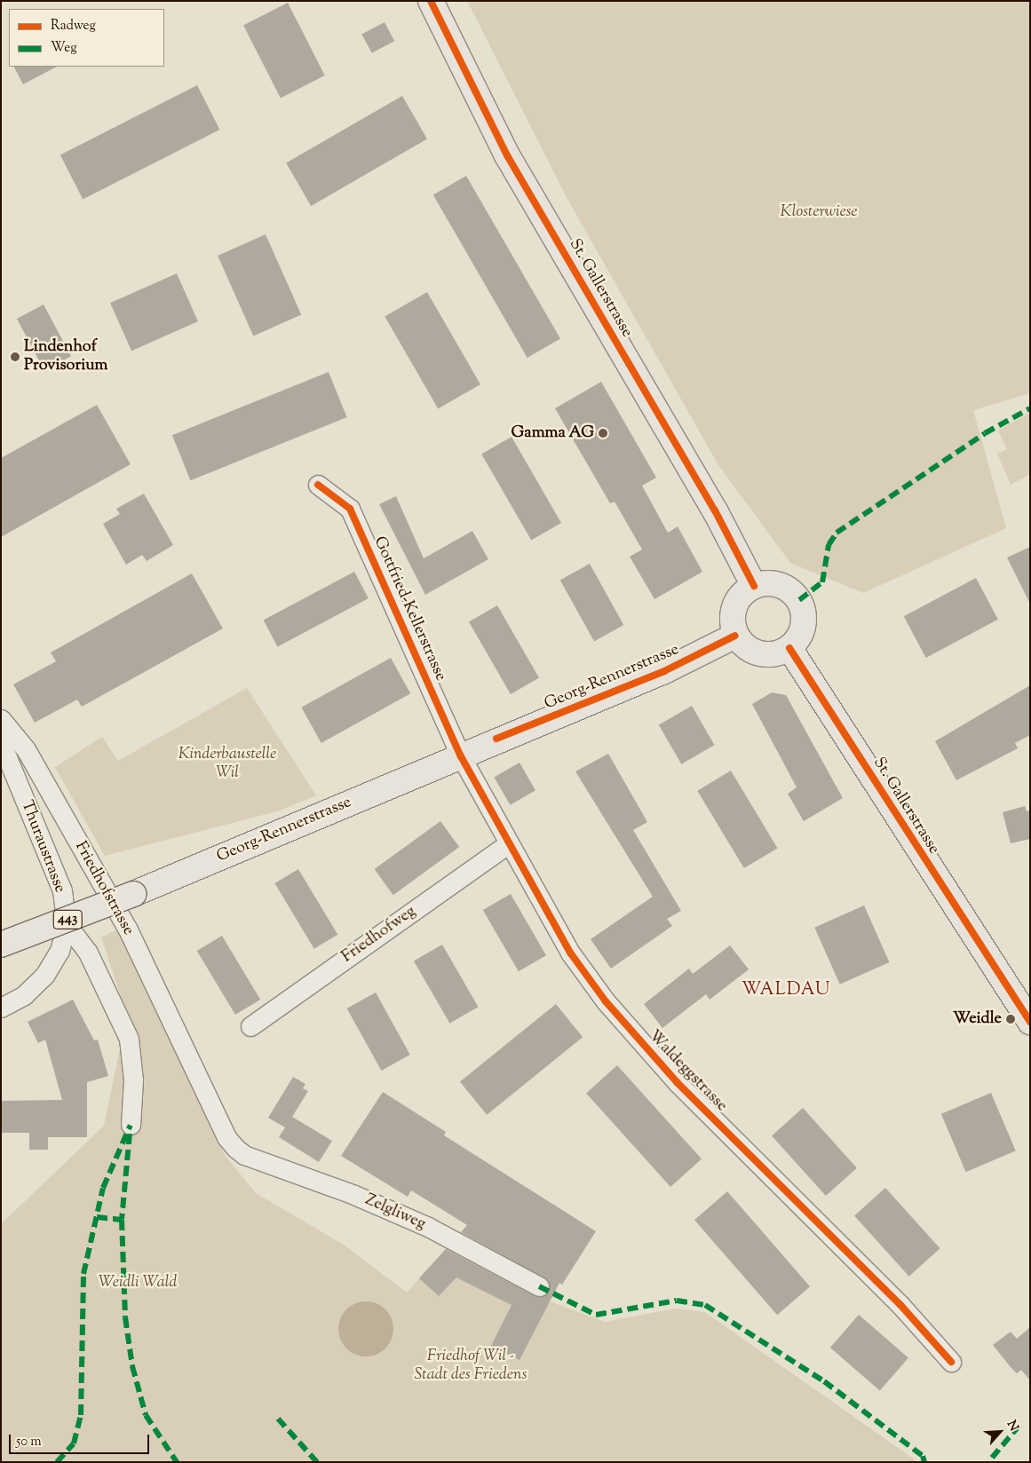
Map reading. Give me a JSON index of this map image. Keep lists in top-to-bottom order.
{
  "streets": {
    "main road": ["St. Gallerstrasse", "Georg-Rennerstrasse", "443"],
    "street": [
      "Gottfried-Kellerstrasse",
      "Thuraustrasse",
      "Friedhofstrasse",
      "Friedhofweg",
      "Waldeggstrasse",
      "Zelgliweg"
    ]
  },
  "crossings": [
    ["St. Gallerstrasse", "Georg-Rennerstrasse"],
    ["Gottfried-Kellerstrasse", "Georg-Rennerstrasse"],
    ["Gottfried-Kellerstrasse", "Waldeggstrasse"],
    ["Georg-Rennerstrasse", "Waldeggstrasse"],
    ["Friedhofstrasse", "Zelgliweg"],
    ["Friedhofweg", "Waldeggstrasse"]
  ],
  "districts": ["WALDAU"],
  "parks": [
    "Klosterwiese",
    "Kinderbaustelle Wil",
    "Weidli Wald",
    "Friedhof Wil - Stadt des Friedens"
  ],
  "places": ["Lindenhof Provisorium", "Gamma AG", "Weidle"],
  "legend": ["Radweg", "Weg"],
  "scale_bar": "50 m",
  "north": "top right"
}
